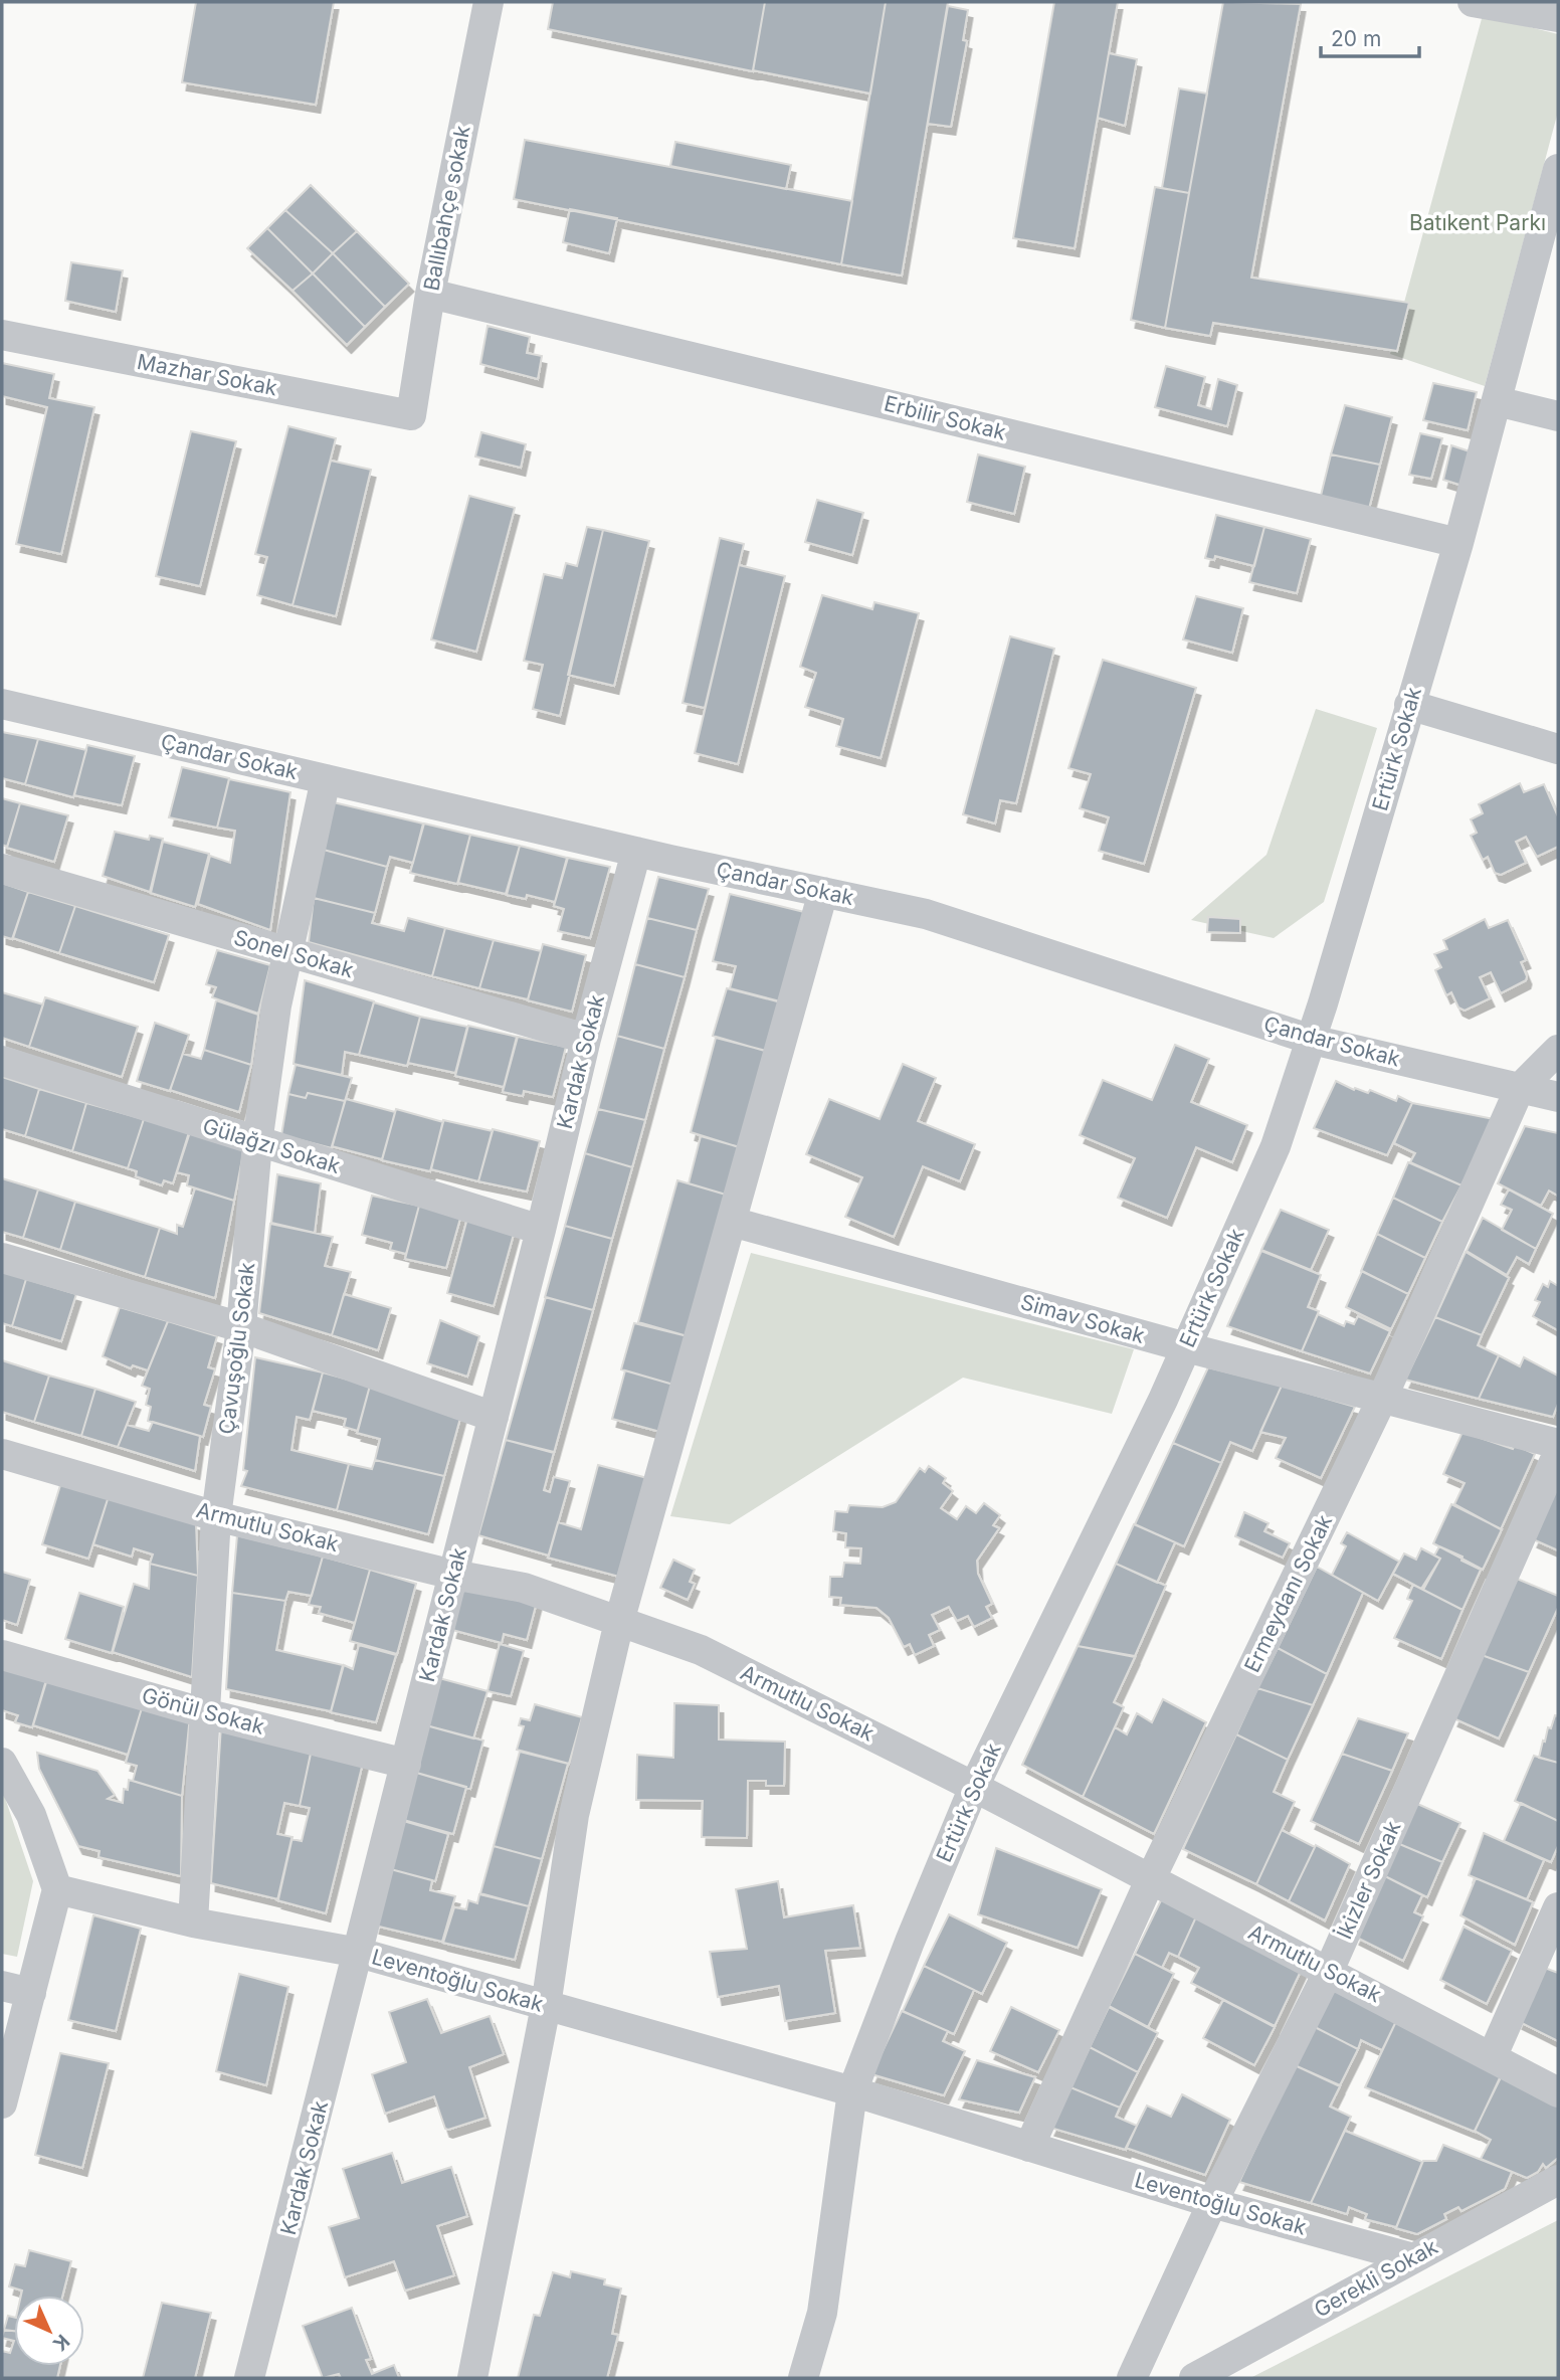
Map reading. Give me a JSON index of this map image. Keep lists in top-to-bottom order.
{
  "streets": {
    "street": [
      "Ballıbahçe sokak",
      "Mazhar Sokak",
      "Erbilir Sokak",
      "Ertürk Sokak",
      "Çandar Sokak",
      "Sonel Sokak",
      "Kardak Sokak",
      "Gülağzı Sokak",
      "Simav Sokak",
      "Çavuşoğlu Sokak",
      "Armutlu Sokak",
      "Ermeydanı Sokak",
      "Gönül Sokak",
      "İkizler Sokak",
      "Leventoğlu Sokak",
      "Gerekli Sokak"
    ]
  },
  "crossings": [
    ["Ballıbahçe sokak", "Mazhar Sokak"],
    ["Ballıbahçe sokak", "Erbilir Sokak"],
    ["Erbilir Sokak", "Ertürk Sokak"],
    ["Ertürk Sokak", "Çandar Sokak"],
    ["Ertürk Sokak", "Simav Sokak"],
    ["Ertürk Sokak", "Armutlu Sokak"],
    ["Ertürk Sokak", "Leventoğlu Sokak"],
    ["Çandar Sokak", "Kardak Sokak"],
    ["Çandar Sokak", "Çavuşoğlu Sokak"],
    ["Çandar Sokak", "Ermeydanı Sokak"],
    ["Sonel Sokak", "Kardak Sokak"],
    ["Sonel Sokak", "Çavuşoğlu Sokak"],
    ["Kardak Sokak", "Gülağzı Sokak"],
    ["Kardak Sokak", "Armutlu Sokak"],
    ["Kardak Sokak", "Gönül Sokak"],
    ["Kardak Sokak", "Leventoğlu Sokak"],
    ["Gülağzı Sokak", "Çavuşoğlu Sokak"],
    ["Simav Sokak", "Ermeydanı Sokak"],
    ["Çavuşoğlu Sokak", "Armutlu Sokak"],
    ["Çavuşoğlu Sokak", "Gönül Sokak"],
    ["Çavuşoğlu Sokak", "Leventoğlu Sokak"],
    ["Armutlu Sokak", "Ermeydanı Sokak"],
    ["Armutlu Sokak", "İkizler Sokak"],
    ["Ermeydanı Sokak", "Leventoğlu Sokak"],
    ["İkizler Sokak", "Leventoğlu Sokak"],
    ["Leventoğlu Sokak", "Gerekli Sokak"]
  ],
  "parks": ["Batıkent Parkı"],
  "scale_bar": "20 m",
  "north": "bottom right"
}
